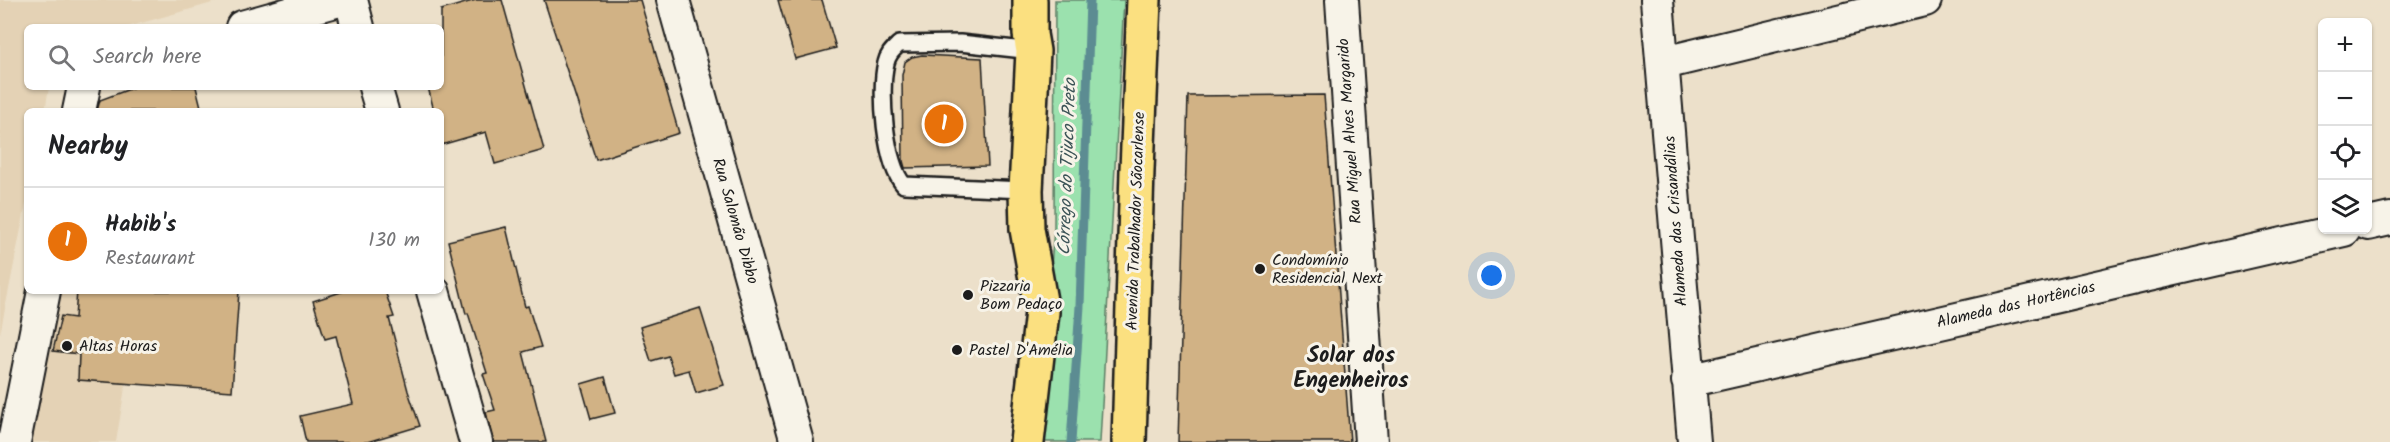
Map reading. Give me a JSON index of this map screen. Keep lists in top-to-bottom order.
{
  "streets": {
    "main road": ["Avenida Trabalhador Sãocarlense"],
    "street": [
      "Rua Miguel Alves Margarido",
      "Rua Salomão Dibbo",
      "Alameda das Crisandálias",
      "Alameda das Hortências"
    ]
  },
  "crossings": [
    ["Alameda das Crisandálias", "Alameda das Hortências"]
  ],
  "districts": ["Solar dos Engenheiros"],
  "water": ["Córrego do Tijuco Preto"],
  "places": [
    "Condomínio Residencial Next",
    "Pizzaria Bom Pedaço",
    "Altas Horas",
    "Pastel D'Amélia"
  ],
  "page": {
    "map_buttons": ["+", "−"],
    "search": "Search here",
    "pins": "1",
    "heading": "Nearby",
    "list": [
      {
        "mark": "1",
        "name": "Habib's",
        "note": "Restaurant",
        "value": "130 m"
      }
    ]
  }
}
